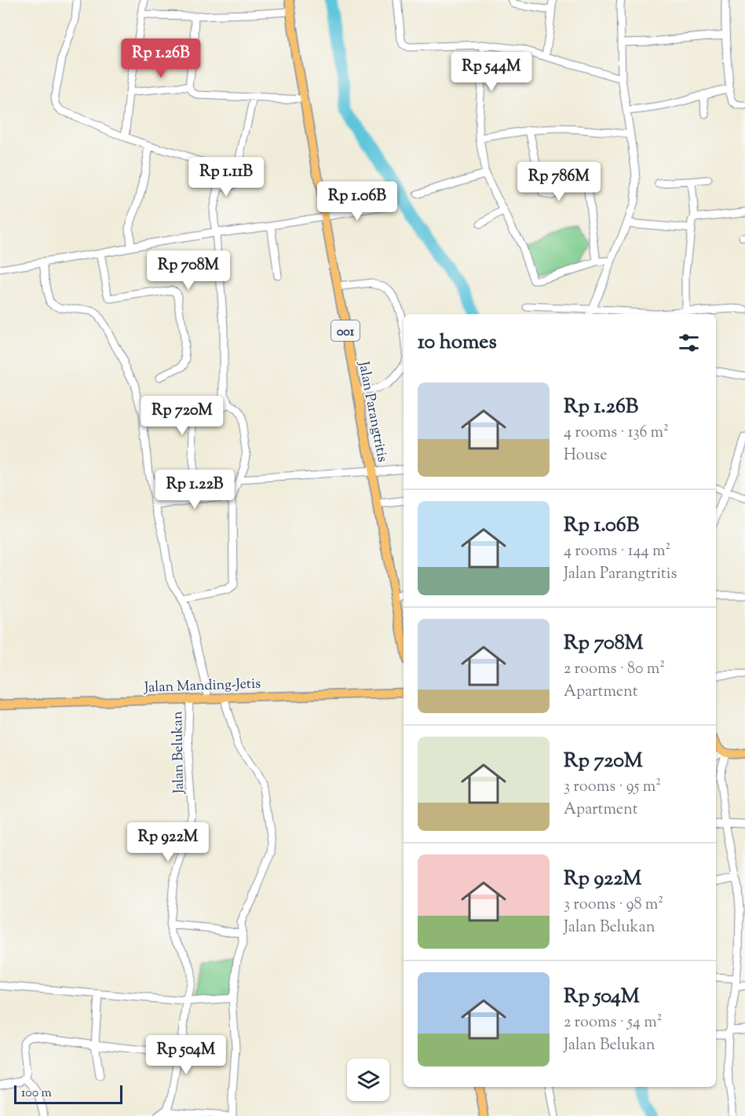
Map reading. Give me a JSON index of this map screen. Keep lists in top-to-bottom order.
{
  "streets": {
    "main road": ["001", "Jalan Parangtritis", "Jalan Manding-Jetis"],
    "street": ["Jalan Belukan"]
  },
  "crossings": [
    ["Jalan Manding-Jetis", "Jalan Belukan"]
  ],
  "scale_bar": "100 m",
  "page": {
    "price": [
      "Rp 1.26B",
      "Rp 544M",
      "Rp 1.11B",
      "Rp 786M",
      "Rp 1.06B",
      "Rp 708M",
      "Rp 720M",
      "Rp 1.22B",
      "Rp 922M",
      "Rp 504M"
    ],
    "heading": "10 homes",
    "list": [
      {
        "name": "Rp 1.26B",
        "note": "4 rooms · 136 m² · House"
      },
      {
        "name": "Rp 1.06B",
        "note": "4 rooms · 144 m² · Jalan Parangtritis"
      },
      {
        "name": "Rp 708M",
        "note": "2 rooms · 80 m² · Apartment"
      },
      {
        "name": "Rp 720M",
        "note": "3 rooms · 95 m² · Apartment"
      },
      {
        "name": "Rp 922M",
        "note": "3 rooms · 98 m² · Jalan Belukan"
      },
      {
        "name": "Rp 504M",
        "note": "2 rooms · 54 m² · Jalan Belukan"
      }
    ],
    "scale": "100 m"
  }
}
